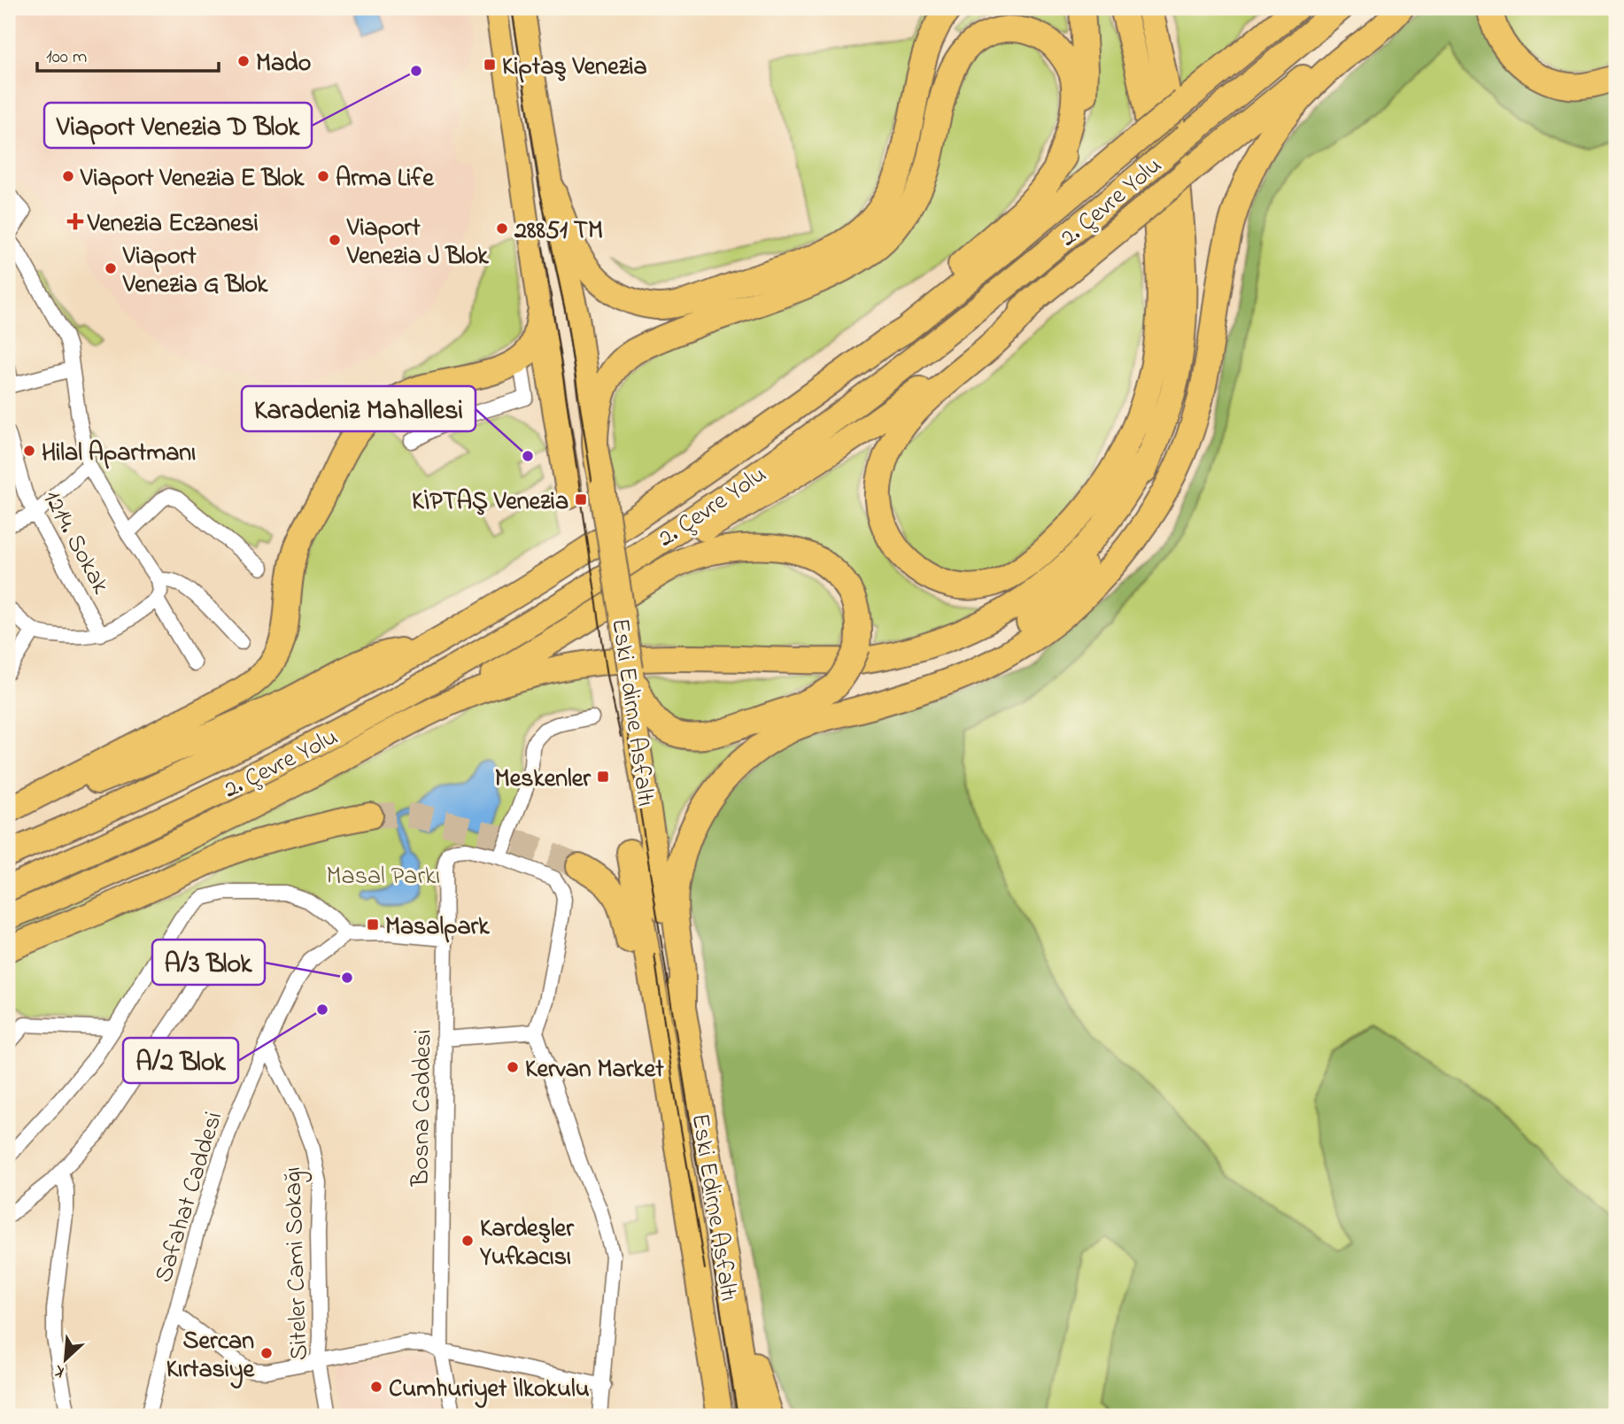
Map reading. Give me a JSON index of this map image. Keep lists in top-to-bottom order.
{
  "streets": {
    "highway": ["2. Çevre Yolu", "Eski Edirne Asfaltı"],
    "street": [
      "1214. Sokak",
      "Bosna Caddesi",
      "Safahat Caddesi",
      "Siteler Cami Sokağı"
    ]
  },
  "crossings": [
    ["Safahat Caddesi", "Siteler Cami Sokağı"]
  ],
  "parks": ["Masal Parkı"],
  "places": {
    "other": [
      "Mado",
      "Viaport Venezia D Blok",
      "Viaport Venezia E Blok",
      "Arma Life",
      "28851 TM",
      "Viaport Venezia J Blok",
      "Viaport Venezia G Blok",
      "Hilal Apartmanı",
      "Karadeniz Mahallesi",
      "A/3 Blok",
      "A/2 Blok",
      "Kervan Market",
      "Kardeşler Yufkacısı",
      "Sercan Kırtasiye",
      "Cumhuriyet İlkokulu"
    ],
    "transit": [
      "Kiptaş Venezia",
      "KİPTAŞ Venezia",
      "Meskenler",
      "Masalpark"
    ],
    "health": ["Venezia Eczanesi"]
  },
  "scale_bar": "100 m",
  "north": "bottom left"
}
